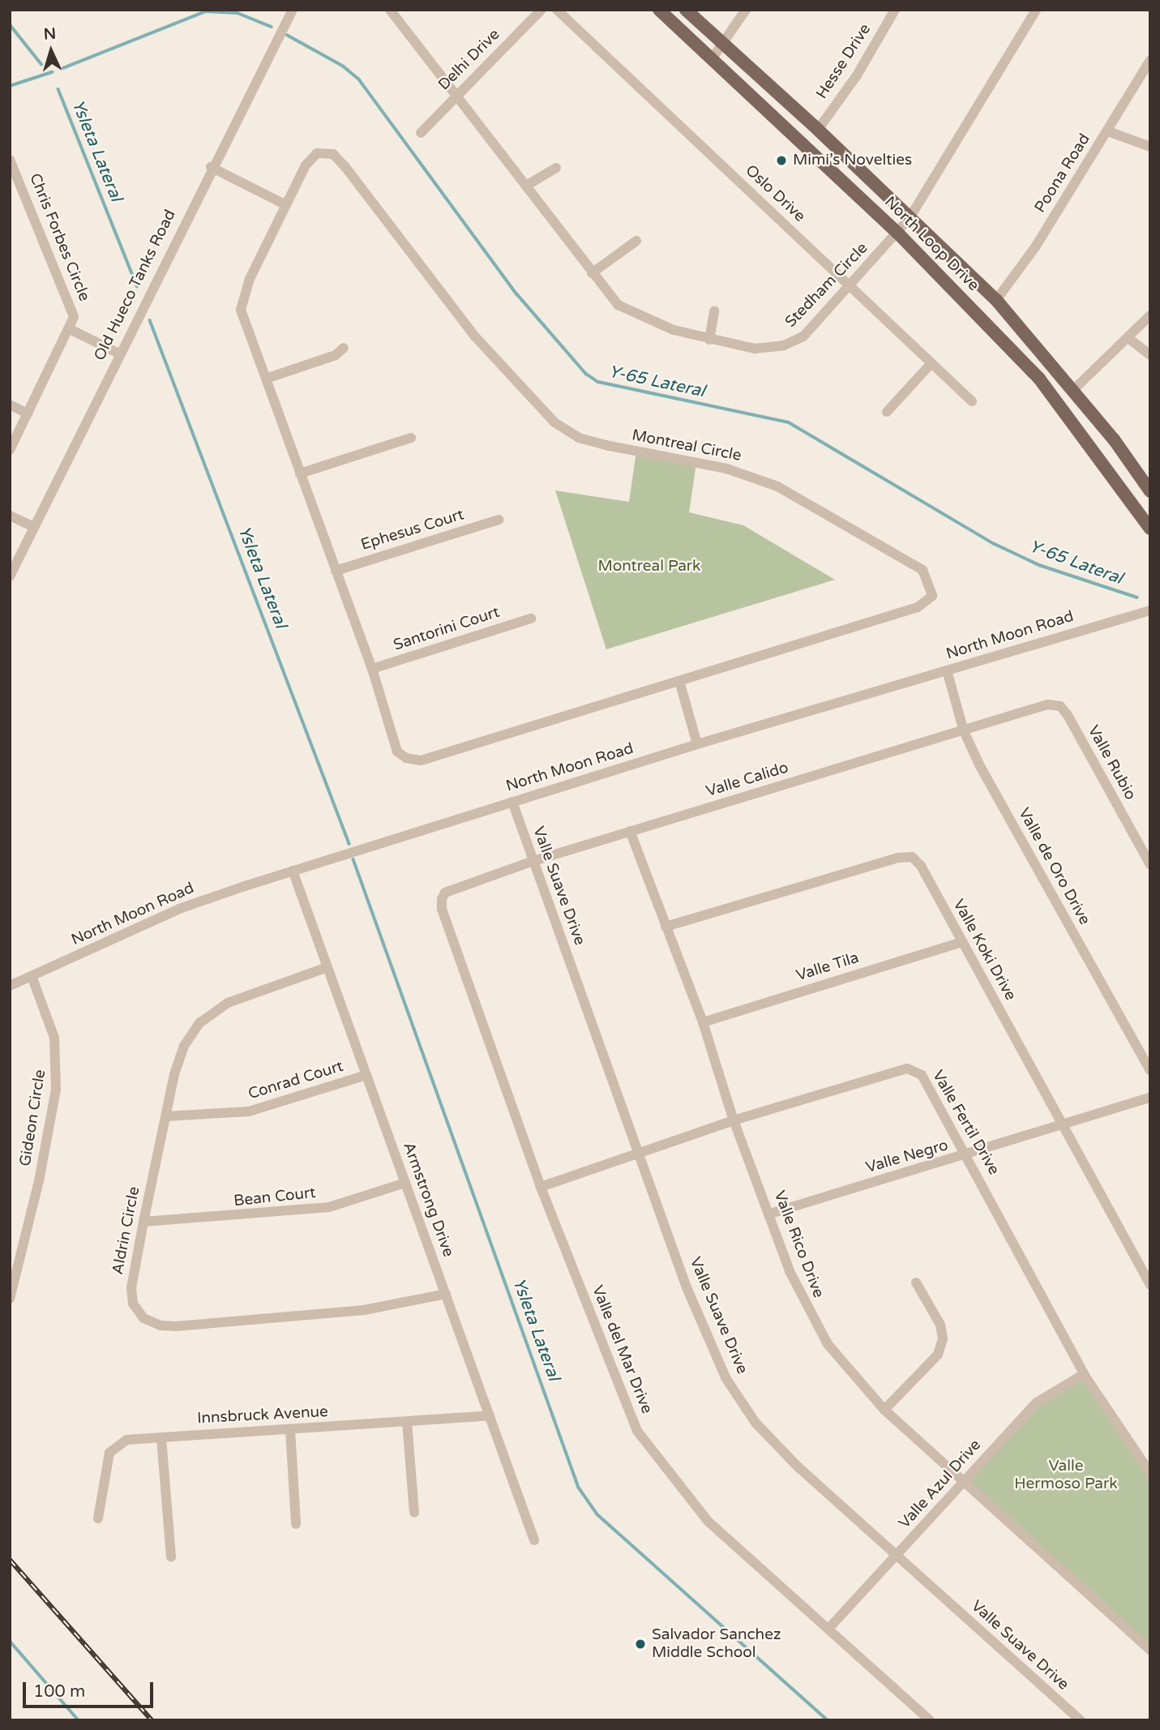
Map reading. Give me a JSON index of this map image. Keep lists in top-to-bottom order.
{
  "streets": {
    "main road": ["North Loop Drive"],
    "street": [
      "Delhi Drive",
      "Hesse Drive",
      "Poona Road",
      "Oslo Drive",
      "Chris Forbes Circle",
      "Old Hueco Tanks Road",
      "Stedham Circle",
      "Montreal Circle",
      "Ephesus Court",
      "Santorini Court",
      "North Moon Road",
      "Valle Rubio",
      "Valle Calido",
      "Valle de Oro Drive",
      "Valle Suave Drive",
      "Valle Koki Drive",
      "Valle Tila",
      "Conrad Court",
      "Gideon Circle",
      "Valle Fertil Drive",
      "Valle Negro",
      "Bean Court",
      "Armstrong Drive",
      "Aldrin Circle",
      "Valle Rico Drive",
      "Valle del Mar Drive",
      "Innsbruck Avenue",
      "Valle Azul Drive"
    ]
  },
  "crossings": [
    ["Delhi Drive", "Stedham Circle"],
    ["Hesse Drive", "North Loop Drive"],
    ["Poona Road", "North Loop Drive"],
    ["Oslo Drive", "Stedham Circle"],
    ["North Loop Drive", "Stedham Circle"],
    ["Montreal Circle", "Ephesus Court"],
    ["Montreal Circle", "Santorini Court"],
    ["North Moon Road", "Valle de Oro Drive"],
    ["North Moon Road", "Valle Suave Drive"],
    ["North Moon Road", "Gideon Circle"],
    ["North Moon Road", "Armstrong Drive"],
    ["Valle Rubio", "Valle Calido"],
    ["Valle Calido", "Valle de Oro Drive"],
    ["Valle Calido", "Valle Suave Drive"],
    ["Valle Calido", "Valle Rico Drive"],
    ["Valle Calido", "Valle del Mar Drive"],
    ["Valle Suave Drive", "Valle Fertil Drive"],
    ["Valle Suave Drive", "Valle Azul Drive"],
    ["Valle Koki Drive", "Valle Tila"],
    ["Valle Koki Drive", "Valle Negro"],
    ["Valle Koki Drive", "Valle Rico Drive"],
    ["Valle Tila", "Valle Rico Drive"],
    ["Conrad Court", "Armstrong Drive"],
    ["Conrad Court", "Aldrin Circle"],
    ["Valle Fertil Drive", "Valle Negro"],
    ["Valle Fertil Drive", "Valle Rico Drive"],
    ["Valle Fertil Drive", "Valle del Mar Drive"],
    ["Valle Fertil Drive", "Valle Azul Drive"],
    ["Valle Negro", "Valle Rico Drive"],
    ["Bean Court", "Armstrong Drive"],
    ["Bean Court", "Aldrin Circle"],
    ["Armstrong Drive", "Aldrin Circle"],
    ["Armstrong Drive", "Innsbruck Avenue"],
    ["Valle Rico Drive", "Valle Azul Drive"],
    ["Valle del Mar Drive", "Valle Azul Drive"]
  ],
  "water": ["Ysleta Lateral", "Y-65 Lateral"],
  "parks": ["Montreal Park", "Valle Hermoso Park"],
  "places": ["Mimi’s Novelties", "Salvador Sanchez Middle School"],
  "scale_bar": "100 m",
  "north": "top"
}
